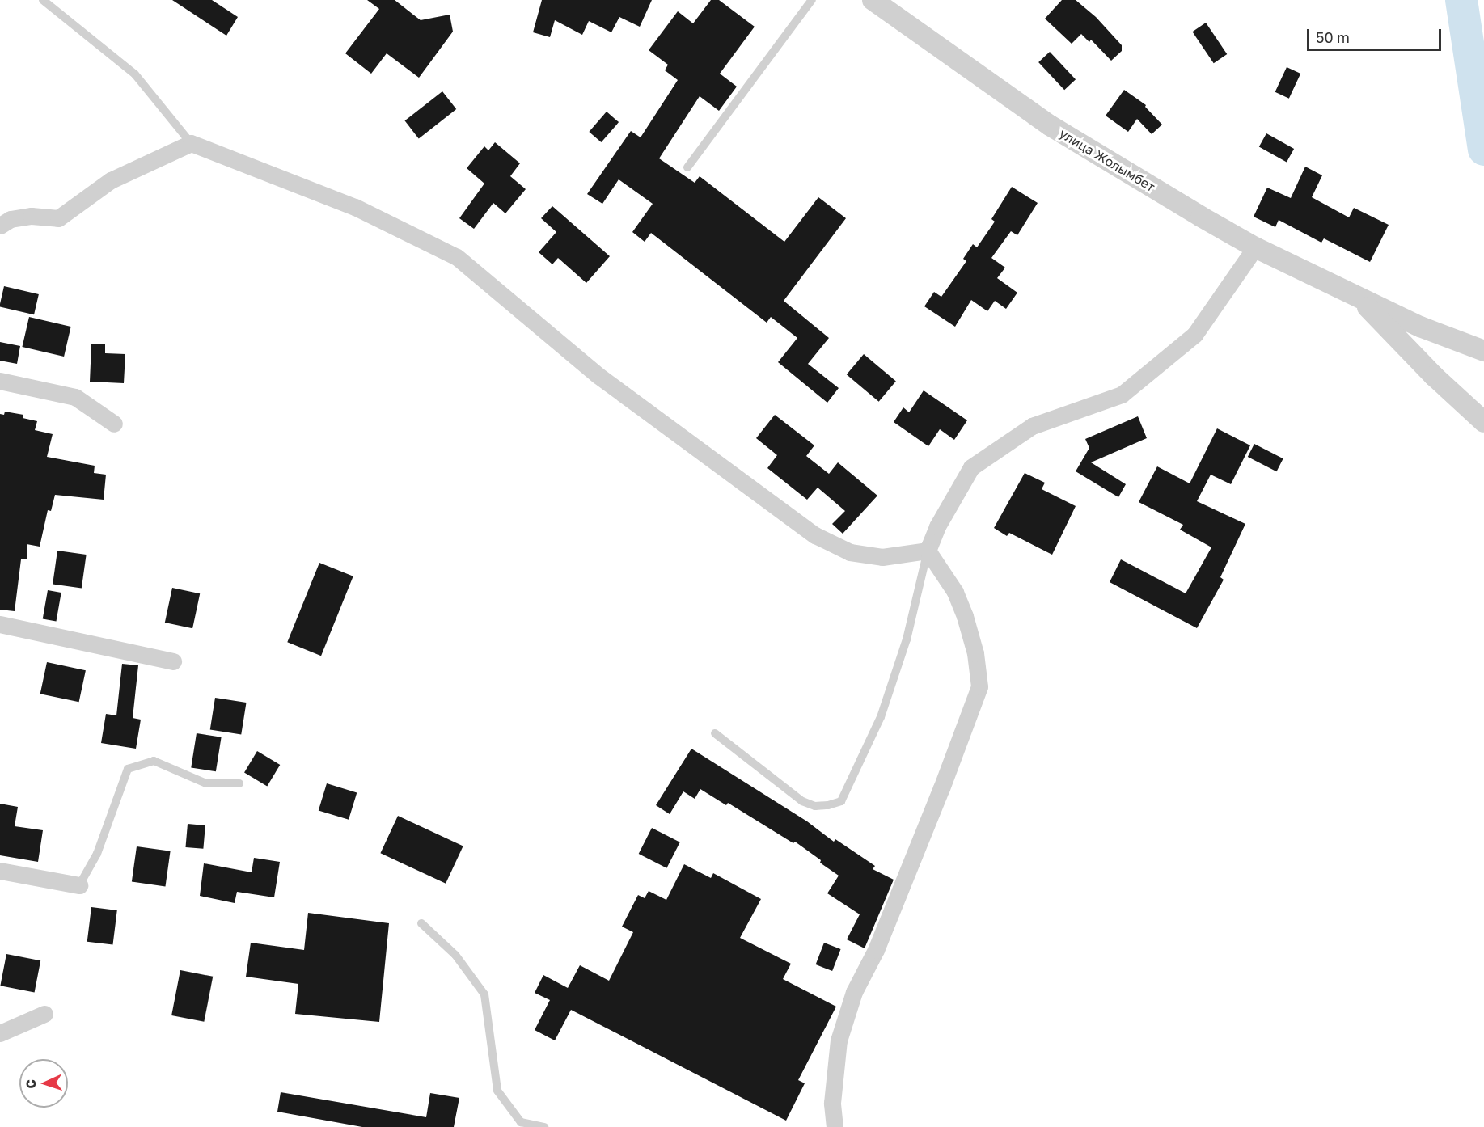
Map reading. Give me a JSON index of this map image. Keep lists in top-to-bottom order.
{
  "streets": {
    "street": ["улица Жолымбет"]
  },
  "scale_bar": "50 m",
  "north": "left"
}
